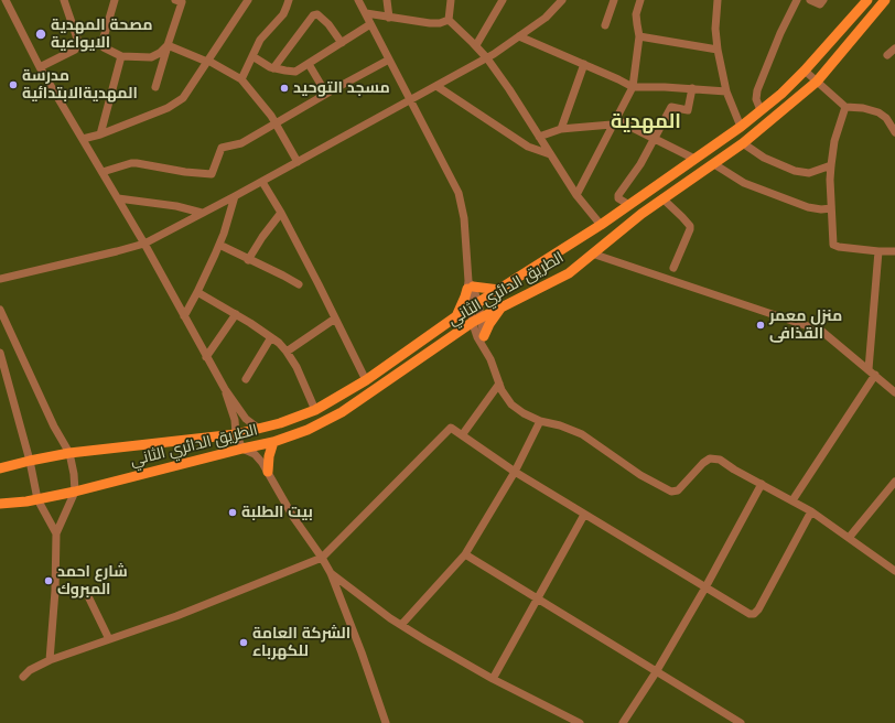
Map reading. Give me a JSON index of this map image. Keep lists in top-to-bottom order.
{
  "streets": {
    "main road": ["الطريق الدائري الثاني"]
  },
  "districts": ["المهدية"],
  "places": [
    "مصحة المهدية الايواءية",
    "مدرسة المهديةالابتدائية",
    "مسجد التوحيد",
    "منزل معمر القذافى",
    "بيت الطلبة",
    "شارع احمد المبروك",
    "الشركة العامة للكهرباء"
  ]
}
